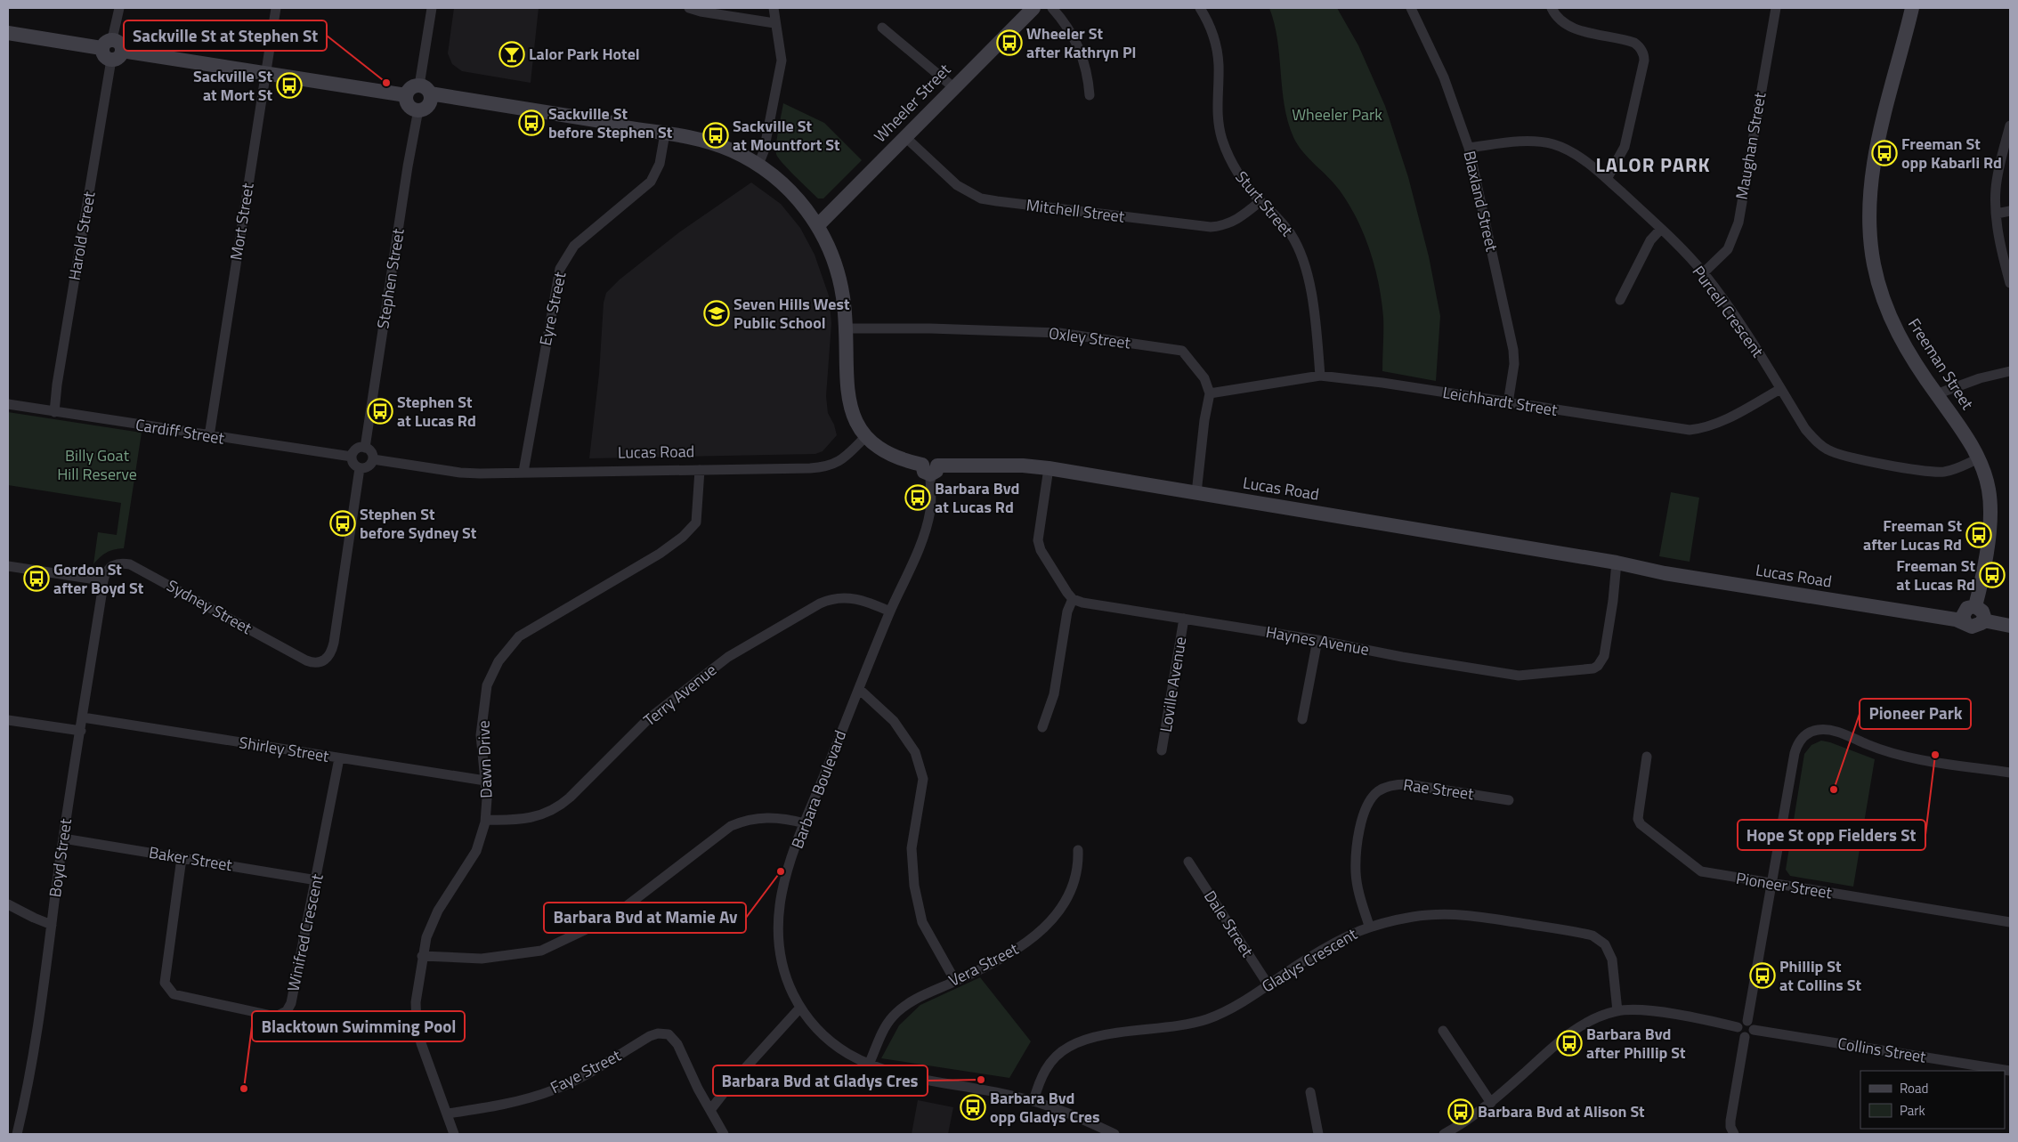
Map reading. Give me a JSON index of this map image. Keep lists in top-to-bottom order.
{
  "streets": {
    "street": [
      "Wheeler Street",
      "Maughan Street",
      "Blaxland Street",
      "Sturt Street",
      "Mitchell Street",
      "Mort Street",
      "Harold Street",
      "Stephen Street",
      "Eyre Street",
      "Purcell Crescent",
      "Oxley Street",
      "Freeman Street",
      "Leichhardt Street",
      "Cardiff Street",
      "Lucas Road",
      "Sydney Street",
      "Haynes Avenue",
      "Loville Avenue",
      "Terry Avenue",
      "Shirley Street",
      "Dawn Drive",
      "Barbara Boulevard",
      "Rae Street",
      "Boyd Street",
      "Baker Street",
      "Pioneer Street",
      "Dale Street",
      "Winifred Crescent",
      "Gladys Crescent",
      "Vera Street",
      "Collins Street",
      "Faye Street"
    ]
  },
  "crossings": [
    ["Wheeler Street", "Mitchell Street"],
    ["Maughan Street", "Purcell Crescent"],
    ["Blaxland Street", "Purcell Crescent"],
    ["Blaxland Street", "Leichhardt Street"],
    ["Sturt Street", "Mitchell Street"],
    ["Sturt Street", "Leichhardt Street"],
    ["Mort Street", "Cardiff Street"],
    ["Harold Street", "Cardiff Street"],
    ["Stephen Street", "Cardiff Street"],
    ["Stephen Street", "Lucas Road"],
    ["Stephen Street", "Sydney Street"],
    ["Eyre Street", "Lucas Road"],
    ["Purcell Crescent", "Freeman Street"],
    ["Purcell Crescent", "Leichhardt Street"],
    ["Oxley Street", "Leichhardt Street"],
    ["Freeman Street", "Lucas Road"],
    ["Cardiff Street", "Lucas Road"],
    ["Cardiff Street", "Sydney Street"],
    ["Lucas Road", "Sydney Street"],
    ["Lucas Road", "Haynes Avenue"],
    ["Lucas Road", "Dawn Drive"],
    ["Lucas Road", "Barbara Boulevard"],
    ["Sydney Street", "Boyd Street"],
    ["Haynes Avenue", "Loville Avenue"],
    ["Terry Avenue", "Dawn Drive"],
    ["Terry Avenue", "Barbara Boulevard"],
    ["Shirley Street", "Dawn Drive"],
    ["Shirley Street", "Boyd Street"],
    ["Shirley Street", "Winifred Crescent"],
    ["Dawn Drive", "Faye Street"],
    ["Barbara Boulevard", "Gladys Crescent"],
    ["Barbara Boulevard", "Vera Street"],
    ["Rae Street", "Gladys Crescent"],
    ["Boyd Street", "Baker Street"],
    ["Baker Street", "Winifred Crescent"],
    ["Dale Street", "Gladys Crescent"]
  ],
  "districts": ["LALOR PARK"],
  "parks": ["Wheeler Park", "Billy Goat Hill Reserve"],
  "places": {
    "bus stop": [
      "Wheeler St after Kathryn Pl",
      "Sackville St at Mort St",
      "Sackville St before Stephen St",
      "Sackville St at Mountfort St",
      "Freeman St opp Kabarli Rd",
      "Stephen St at Lucas Rd",
      "Barbara Bvd at Lucas Rd",
      "Stephen St before Sydney St",
      "Freeman St after Lucas Rd",
      "Freeman St at Lucas Rd",
      "Gordon St after Boyd St",
      "Phillip St at Collins St",
      "Barbara Bvd after Phillip St",
      "Barbara Bvd opp Gladys Cres",
      "Barbara Bvd at Alison St"
    ],
    "bar": ["Lalor Park Hotel"],
    "other": [
      "Sackville St at Stephen St",
      "Hope St opp Fielders St",
      "Pioneer Park",
      "Barbara Bvd at Mamie Av",
      "Barbara Bvd at Gladys Cres",
      "Blacktown Swimming Pool"
    ],
    "school or university": ["Seven Hills West Public School"]
  },
  "legend": ["Road", "Park"]
}
